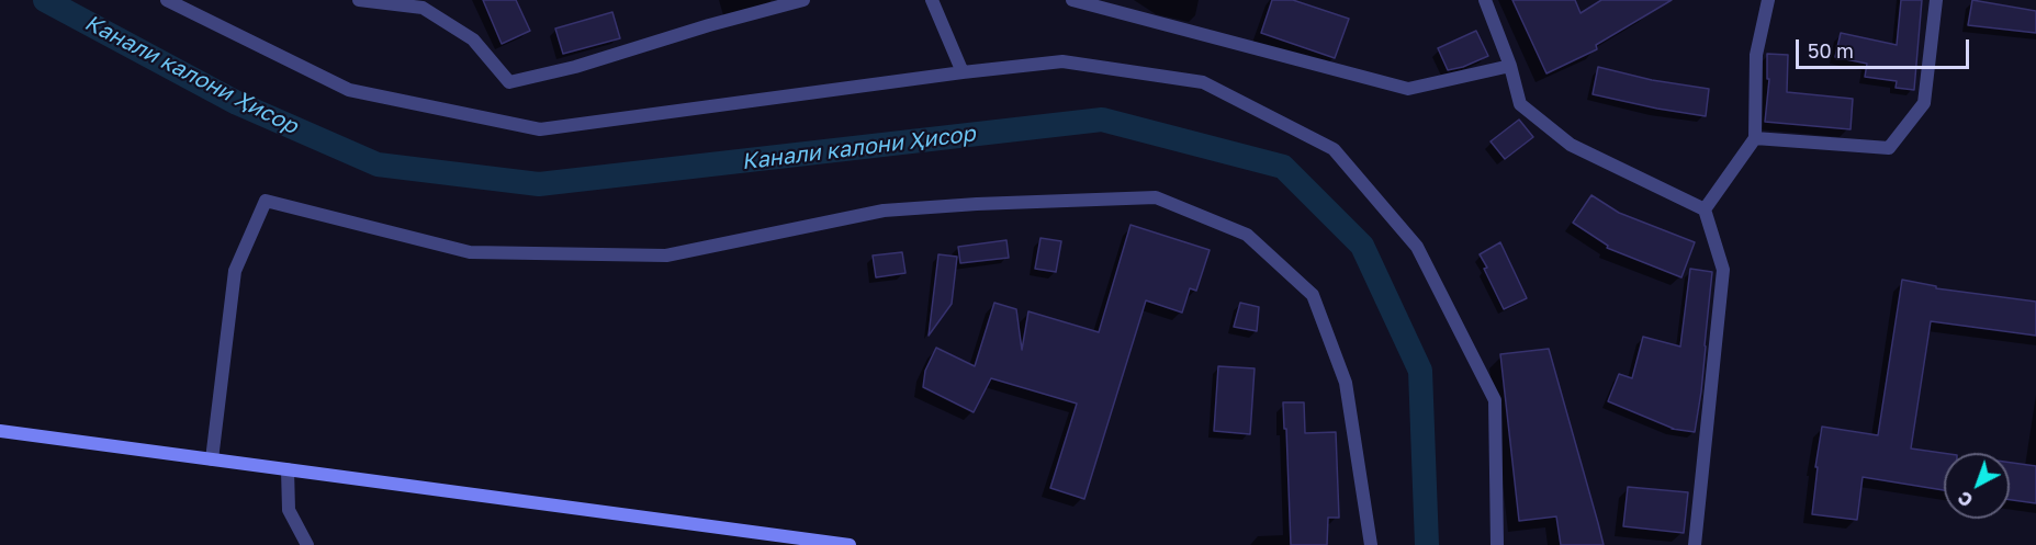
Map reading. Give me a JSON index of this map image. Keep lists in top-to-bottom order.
{
  "water": ["Канали калони Ҳисор"],
  "scale_bar": "50 m",
  "north": "bottom left"
}
